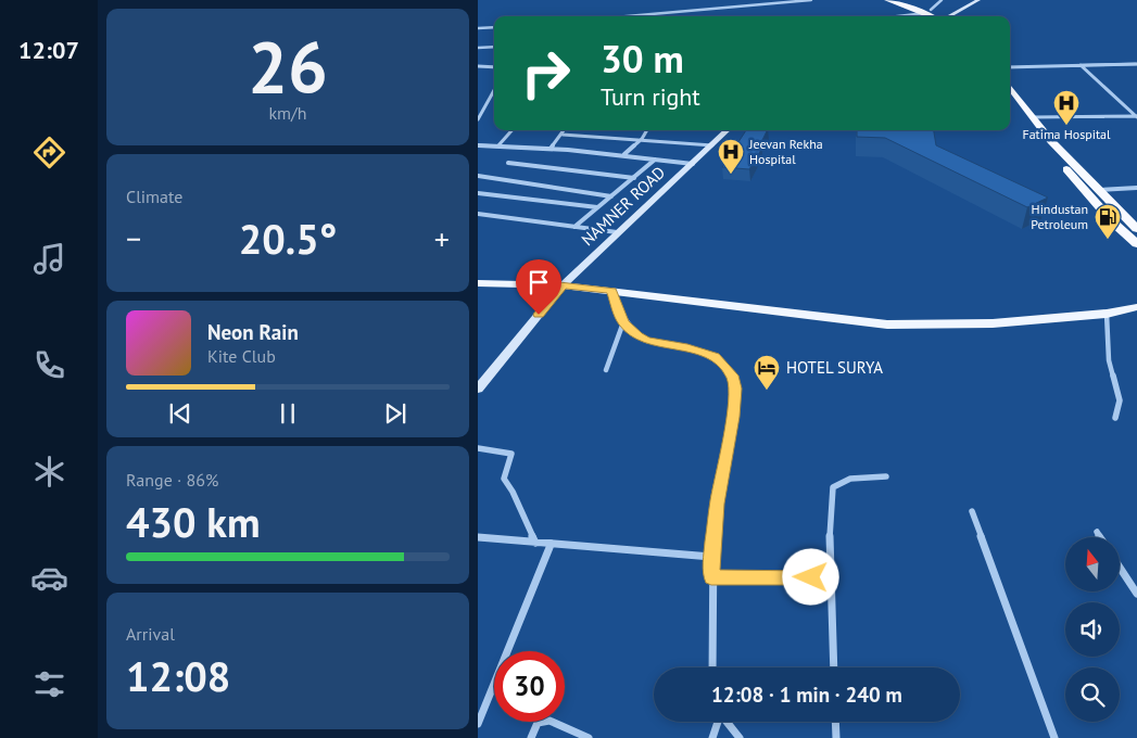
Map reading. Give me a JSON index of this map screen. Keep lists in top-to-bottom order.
{
  "streets": {
    "main road": ["NAMNER ROAD"]
  },
  "places": {
    "hospital": ["Fatima Hospital", "Jeevan Rekha Hospital"],
    "fuel station": ["Hindustan Petroleum"],
    "hotel": ["HOTEL SURYA"]
  },
  "north": "top",
  "page": {
    "tabs": "12:07",
    "tile": [
      ["26", "km/h"],
      "Climate",
      ["Range · 86%", "430 km"],
      ["Arrival", "12:08"]
    ],
    "turn": ["30 m", "Turn right"],
    "heat": ["−", "20.5°", "+"],
    "song": ["Neon Rain", "Kite Club"],
    "limit": "30",
    "trip": "12:08 · 1 min · 240 m"
  }
}
